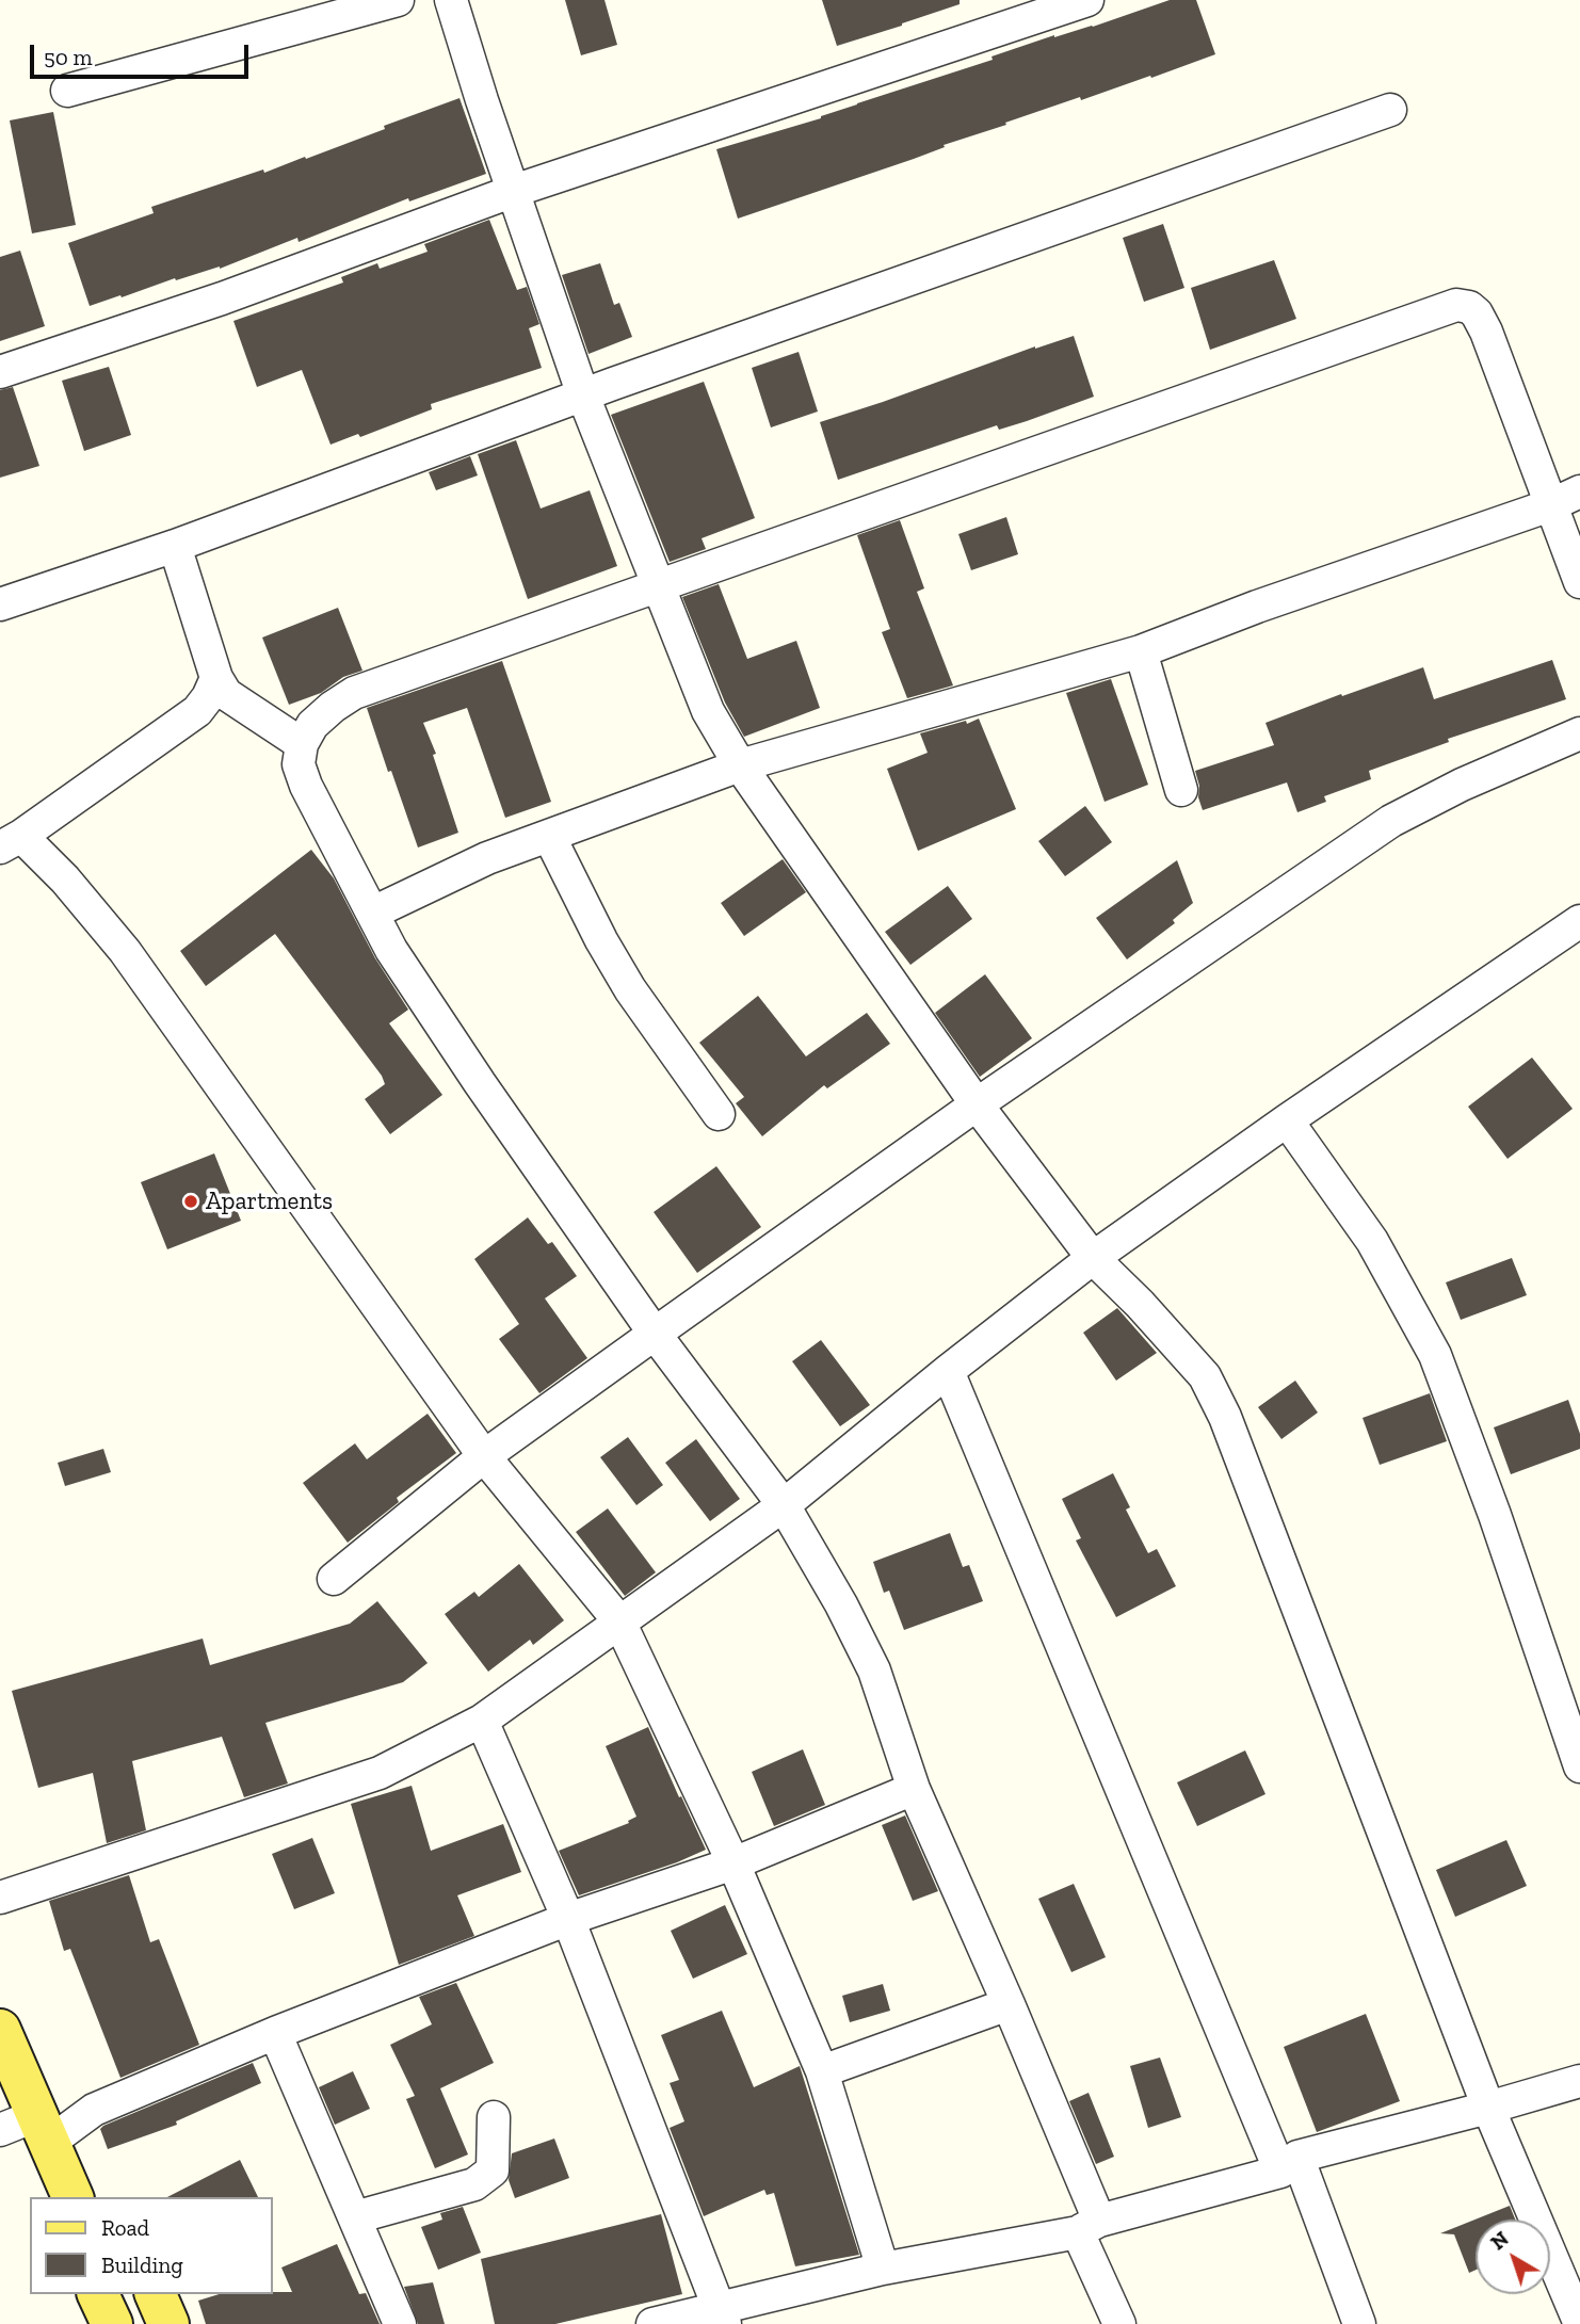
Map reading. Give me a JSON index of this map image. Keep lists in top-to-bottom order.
{
  "places": ["Apartments"],
  "legend": ["Road", "Building"],
  "scale_bar": "50 m",
  "north": "top left"
}
